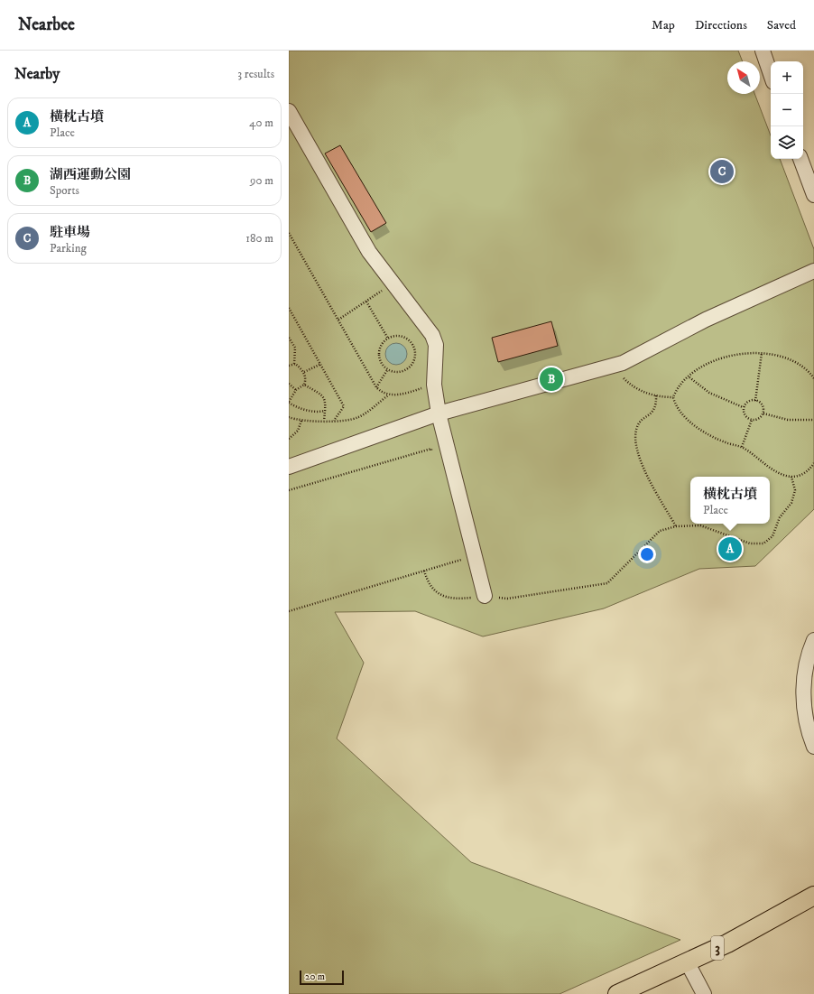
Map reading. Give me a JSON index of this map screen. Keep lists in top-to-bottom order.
{
  "streets": {
    "main road": ["3"]
  },
  "scale_bar": "20 m",
  "north": "top left",
  "page": {
    "header": "Nearbee",
    "nav": ["Map", "Directions", "Saved"],
    "heading": ["Nearby", "3 results"],
    "map_buttons": ["+", "−"],
    "list": [
      {
        "mark": "A",
        "name": "横枕古墳",
        "note": "Place",
        "value": "40 m"
      },
      {
        "mark": "B",
        "name": "湖西運動公園",
        "note": "Sports",
        "value": "90 m"
      },
      {
        "mark": "C",
        "name": "駐車場",
        "note": "Parking",
        "value": "180 m"
      }
    ],
    "pins": ["C", "B", "A"],
    "popup": ["横枕古墳", "Place"],
    "scale": "20 m"
  }
}
